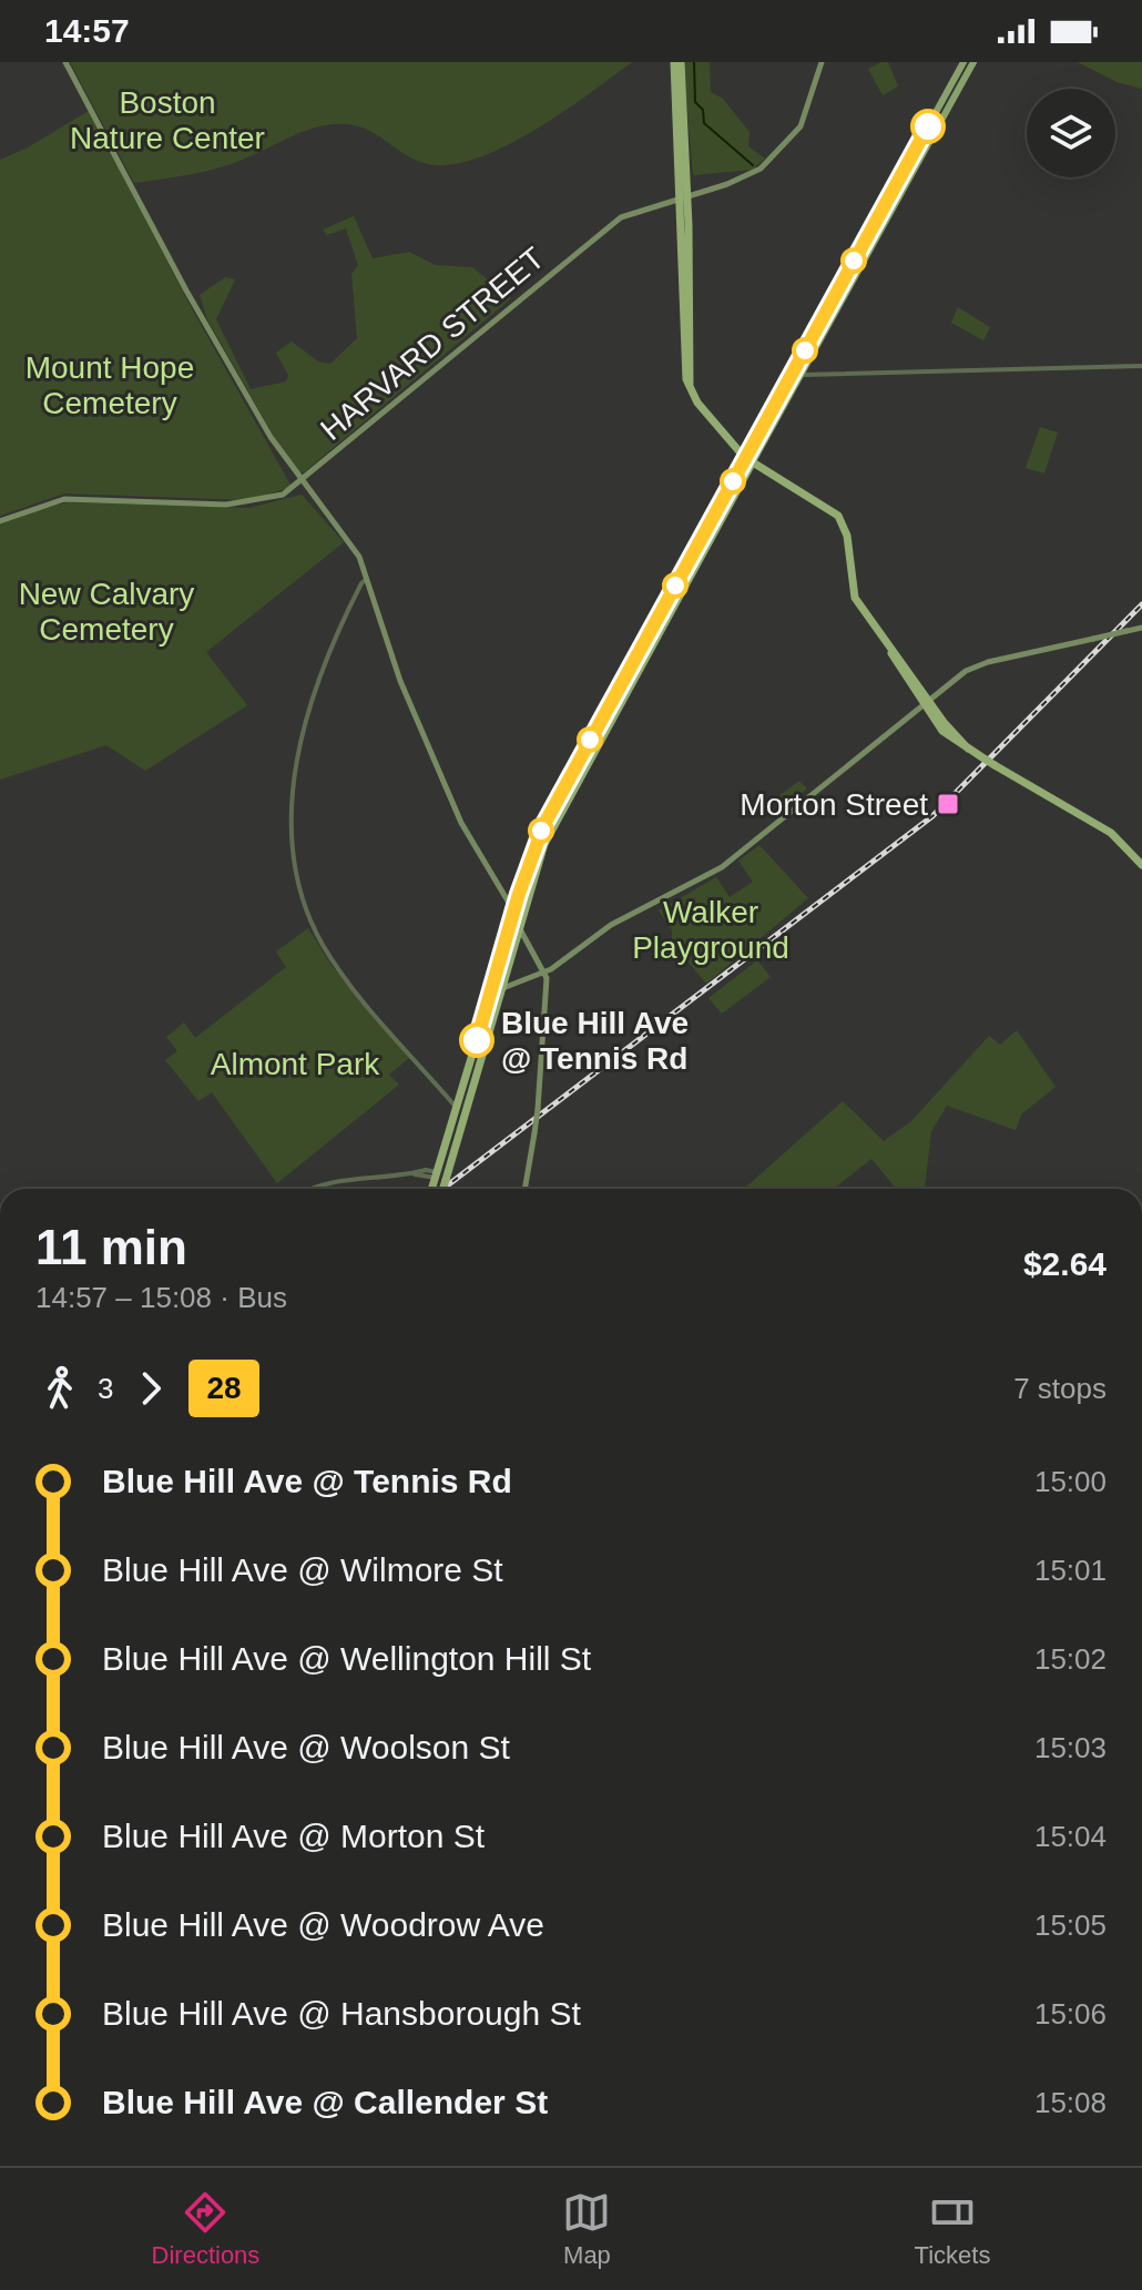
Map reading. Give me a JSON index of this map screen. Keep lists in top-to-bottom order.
{
  "streets": {
    "main road": ["HARVARD STREET"]
  },
  "parks": [
    "Boston Nature Center",
    "Mount Hope Cemetery",
    "New Calvary Cemetery",
    "Walker Playground",
    "Almont Park"
  ],
  "places": {
    "transit": ["Morton Street"],
    "other": ["Blue Hill Ave @ Tennis Rd"]
  },
  "lines": ["bus line 28"],
  "page": {
    "status": "14:57",
    "heading": ["11 min", "14:57 – 15:08 · Bus", "$2.64"],
    "legs": ["3", "28", "7 stops"],
    "list": [
      {
        "name": "Blue Hill Ave @ Tennis Rd",
        "value": "15:00"
      },
      {
        "name": "Blue Hill Ave @ Wilmore St",
        "value": "15:01"
      },
      {
        "name": "Blue Hill Ave @ Wellington Hill St",
        "value": "15:02"
      },
      {
        "name": "Blue Hill Ave @ Woolson St",
        "value": "15:03"
      },
      {
        "name": "Blue Hill Ave @ Morton St",
        "value": "15:04"
      },
      {
        "name": "Blue Hill Ave @ Woodrow Ave",
        "value": "15:05"
      },
      {
        "name": "Blue Hill Ave @ Hansborough St",
        "value": "15:06"
      },
      {
        "name": "Blue Hill Ave @ Callender St",
        "value": "15:08"
      }
    ],
    "tabs": ["Directions", "Map", "Tickets"]
  }
}
